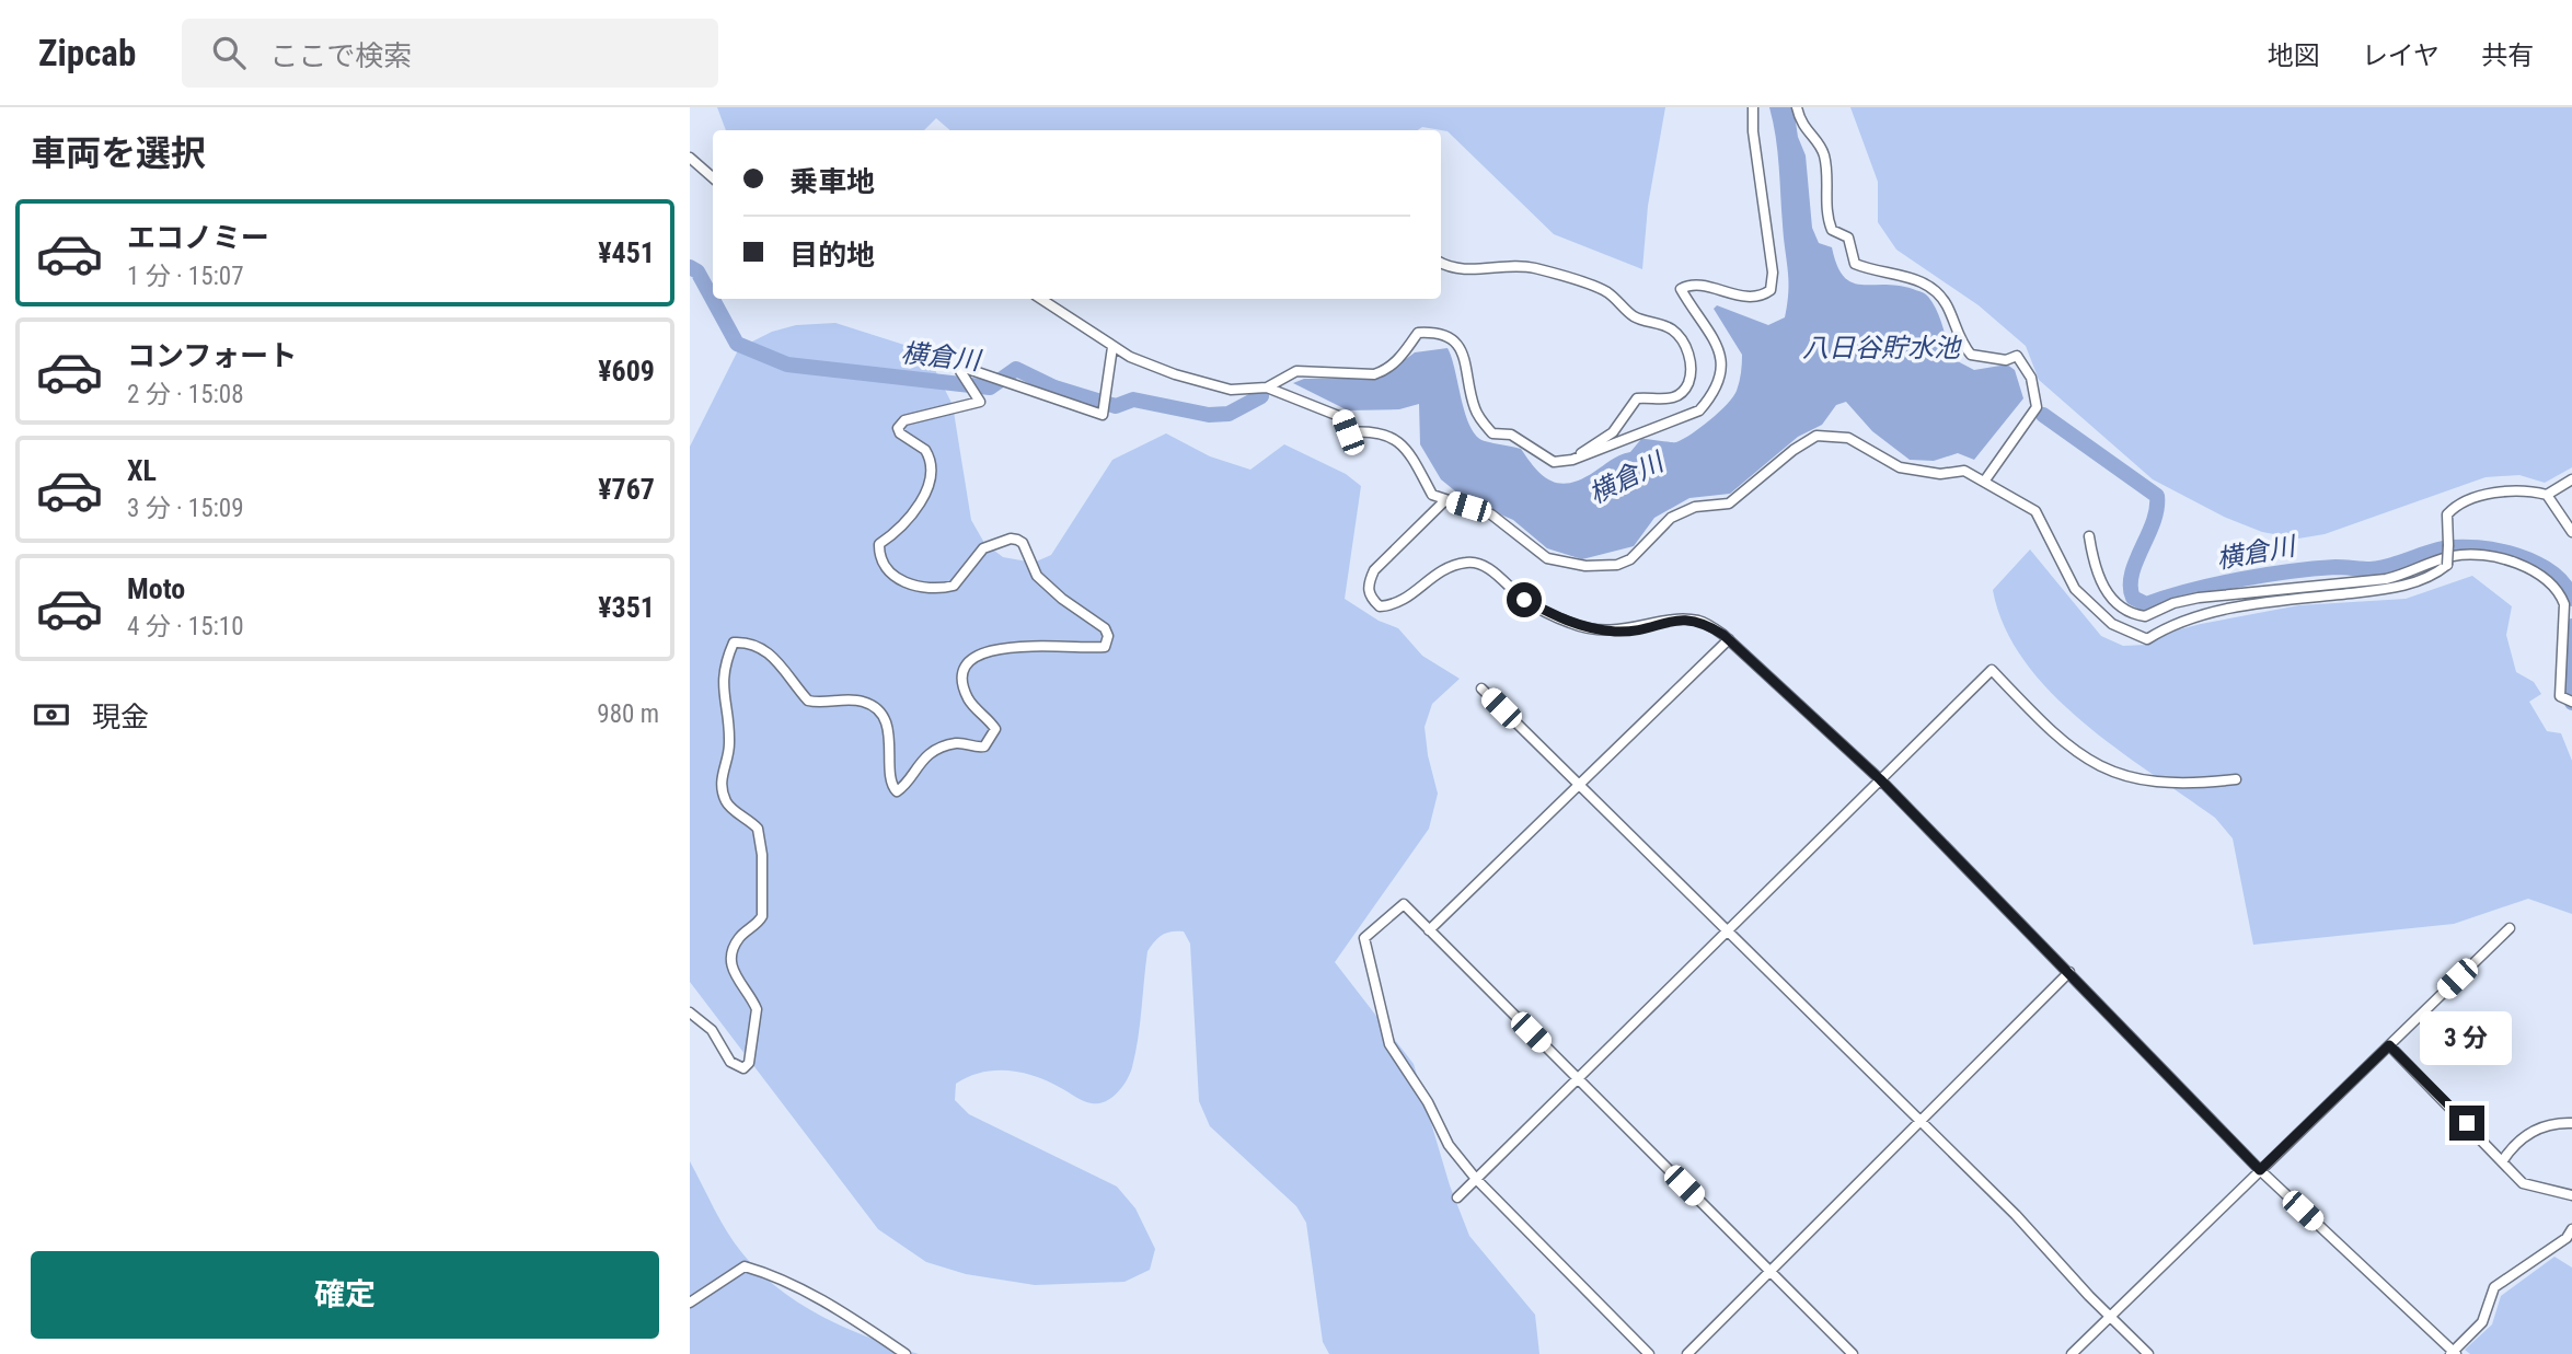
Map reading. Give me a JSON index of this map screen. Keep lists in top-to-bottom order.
{
  "water": ["八日谷貯水池", "横倉川"],
  "page": {
    "header": "Zipcab",
    "search": "ここで検索",
    "nav": ["地図", "レイヤ", "共有"],
    "heading": "車両を選択",
    "banner": ["乗車地", "目的地"],
    "list": [
      {
        "name": "エコノミー",
        "note": "1 分 · 15:07",
        "value": "¥451"
      },
      {
        "name": "コンフォート",
        "note": "2 分 · 15:08",
        "value": "¥609"
      },
      {
        "name": "XL",
        "note": "3 分 · 15:09",
        "value": "¥767"
      },
      {
        "name": "Moto",
        "note": "4 分 · 15:10",
        "value": "¥351"
      }
    ],
    "pay": ["現金", "980 m"],
    "bubble": "3 分",
    "buttons": "確定"
  }
}
